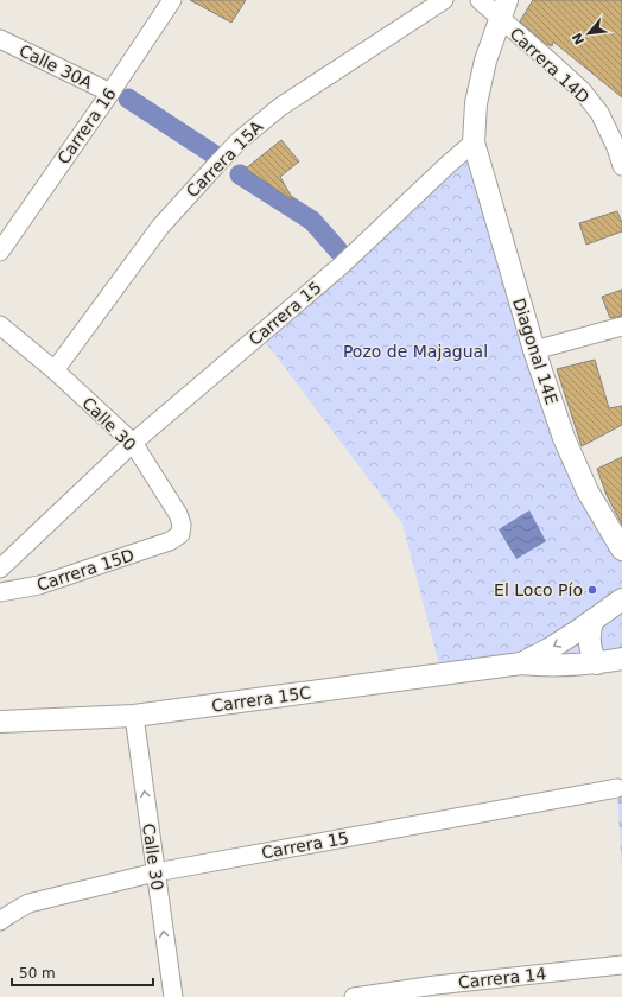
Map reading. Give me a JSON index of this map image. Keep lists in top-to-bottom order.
{
  "streets": {
    "street": [
      "Carrera 14D",
      "Calle 30A",
      "Carrera 16",
      "Carrera 15A",
      "Carrera 15",
      "Diagonal 14E",
      "Calle 30",
      "Carrera 15D",
      "Carrera 15C",
      "Carrera 14"
    ]
  },
  "crossings": [
    ["Calle 30A", "Carrera 16"],
    ["Carrera 15A", "Calle 30"],
    ["Carrera 15", "Diagonal 14E"],
    ["Carrera 15", "Calle 30"],
    ["Calle 30", "Carrera 15D"],
    ["Calle 30", "Carrera 15C"]
  ],
  "one_way": ["Calle 30"],
  "parks": ["Pozo de Majagual"],
  "places": ["El Loco Pío"],
  "scale_bar": "50 m",
  "north": "bottom left"
}
